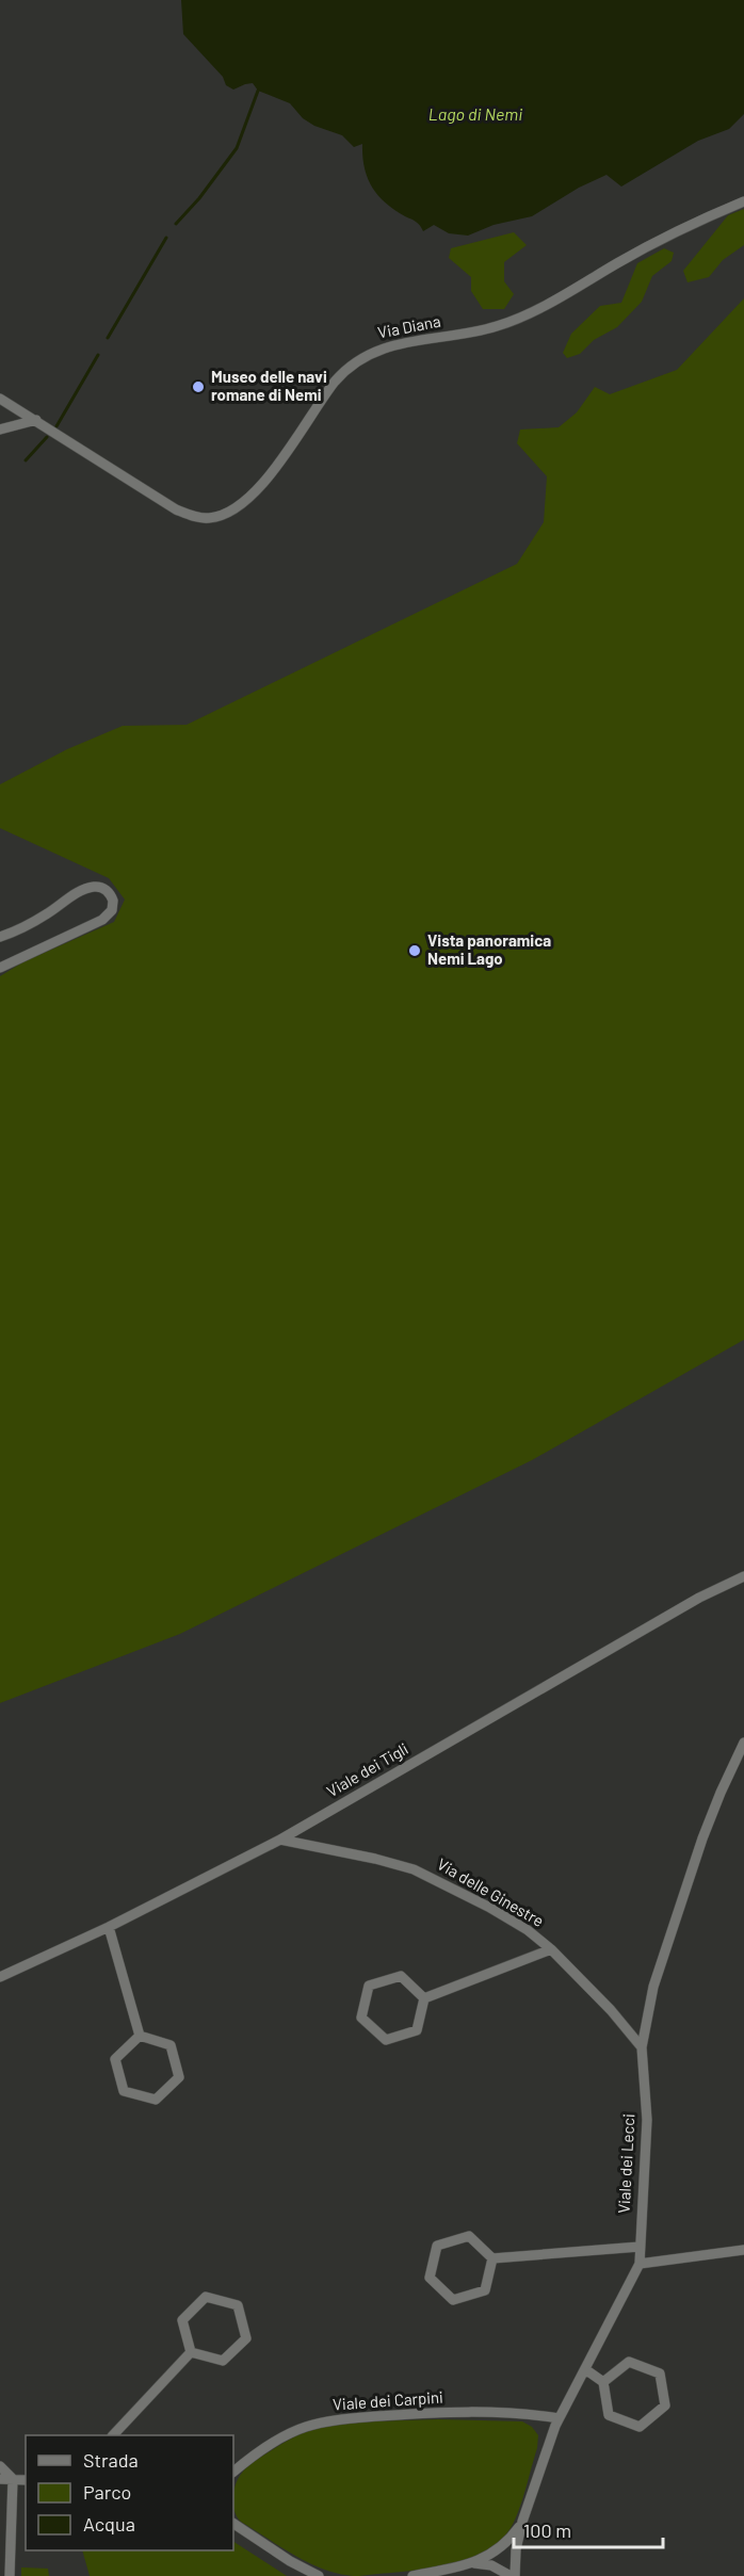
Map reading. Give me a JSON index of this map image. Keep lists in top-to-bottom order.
{
  "streets": {
    "street": [
      "Via Diana",
      "Viale dei Tigli",
      "Via delle Ginestre",
      "Viale dei Lecci",
      "Viale dei Carpini"
    ]
  },
  "crossings": [
    ["Viale dei Tigli", "Via delle Ginestre"],
    ["Via delle Ginestre", "Viale dei Lecci"],
    ["Viale dei Lecci", "Viale dei Carpini"]
  ],
  "water": ["Lago di Nemi"],
  "places": ["Museo delle navi romane di Nemi", "Vista panoramica Nemi Lago"],
  "legend": ["Strada", "Parco", "Acqua"],
  "scale_bar": "100 m"
}
